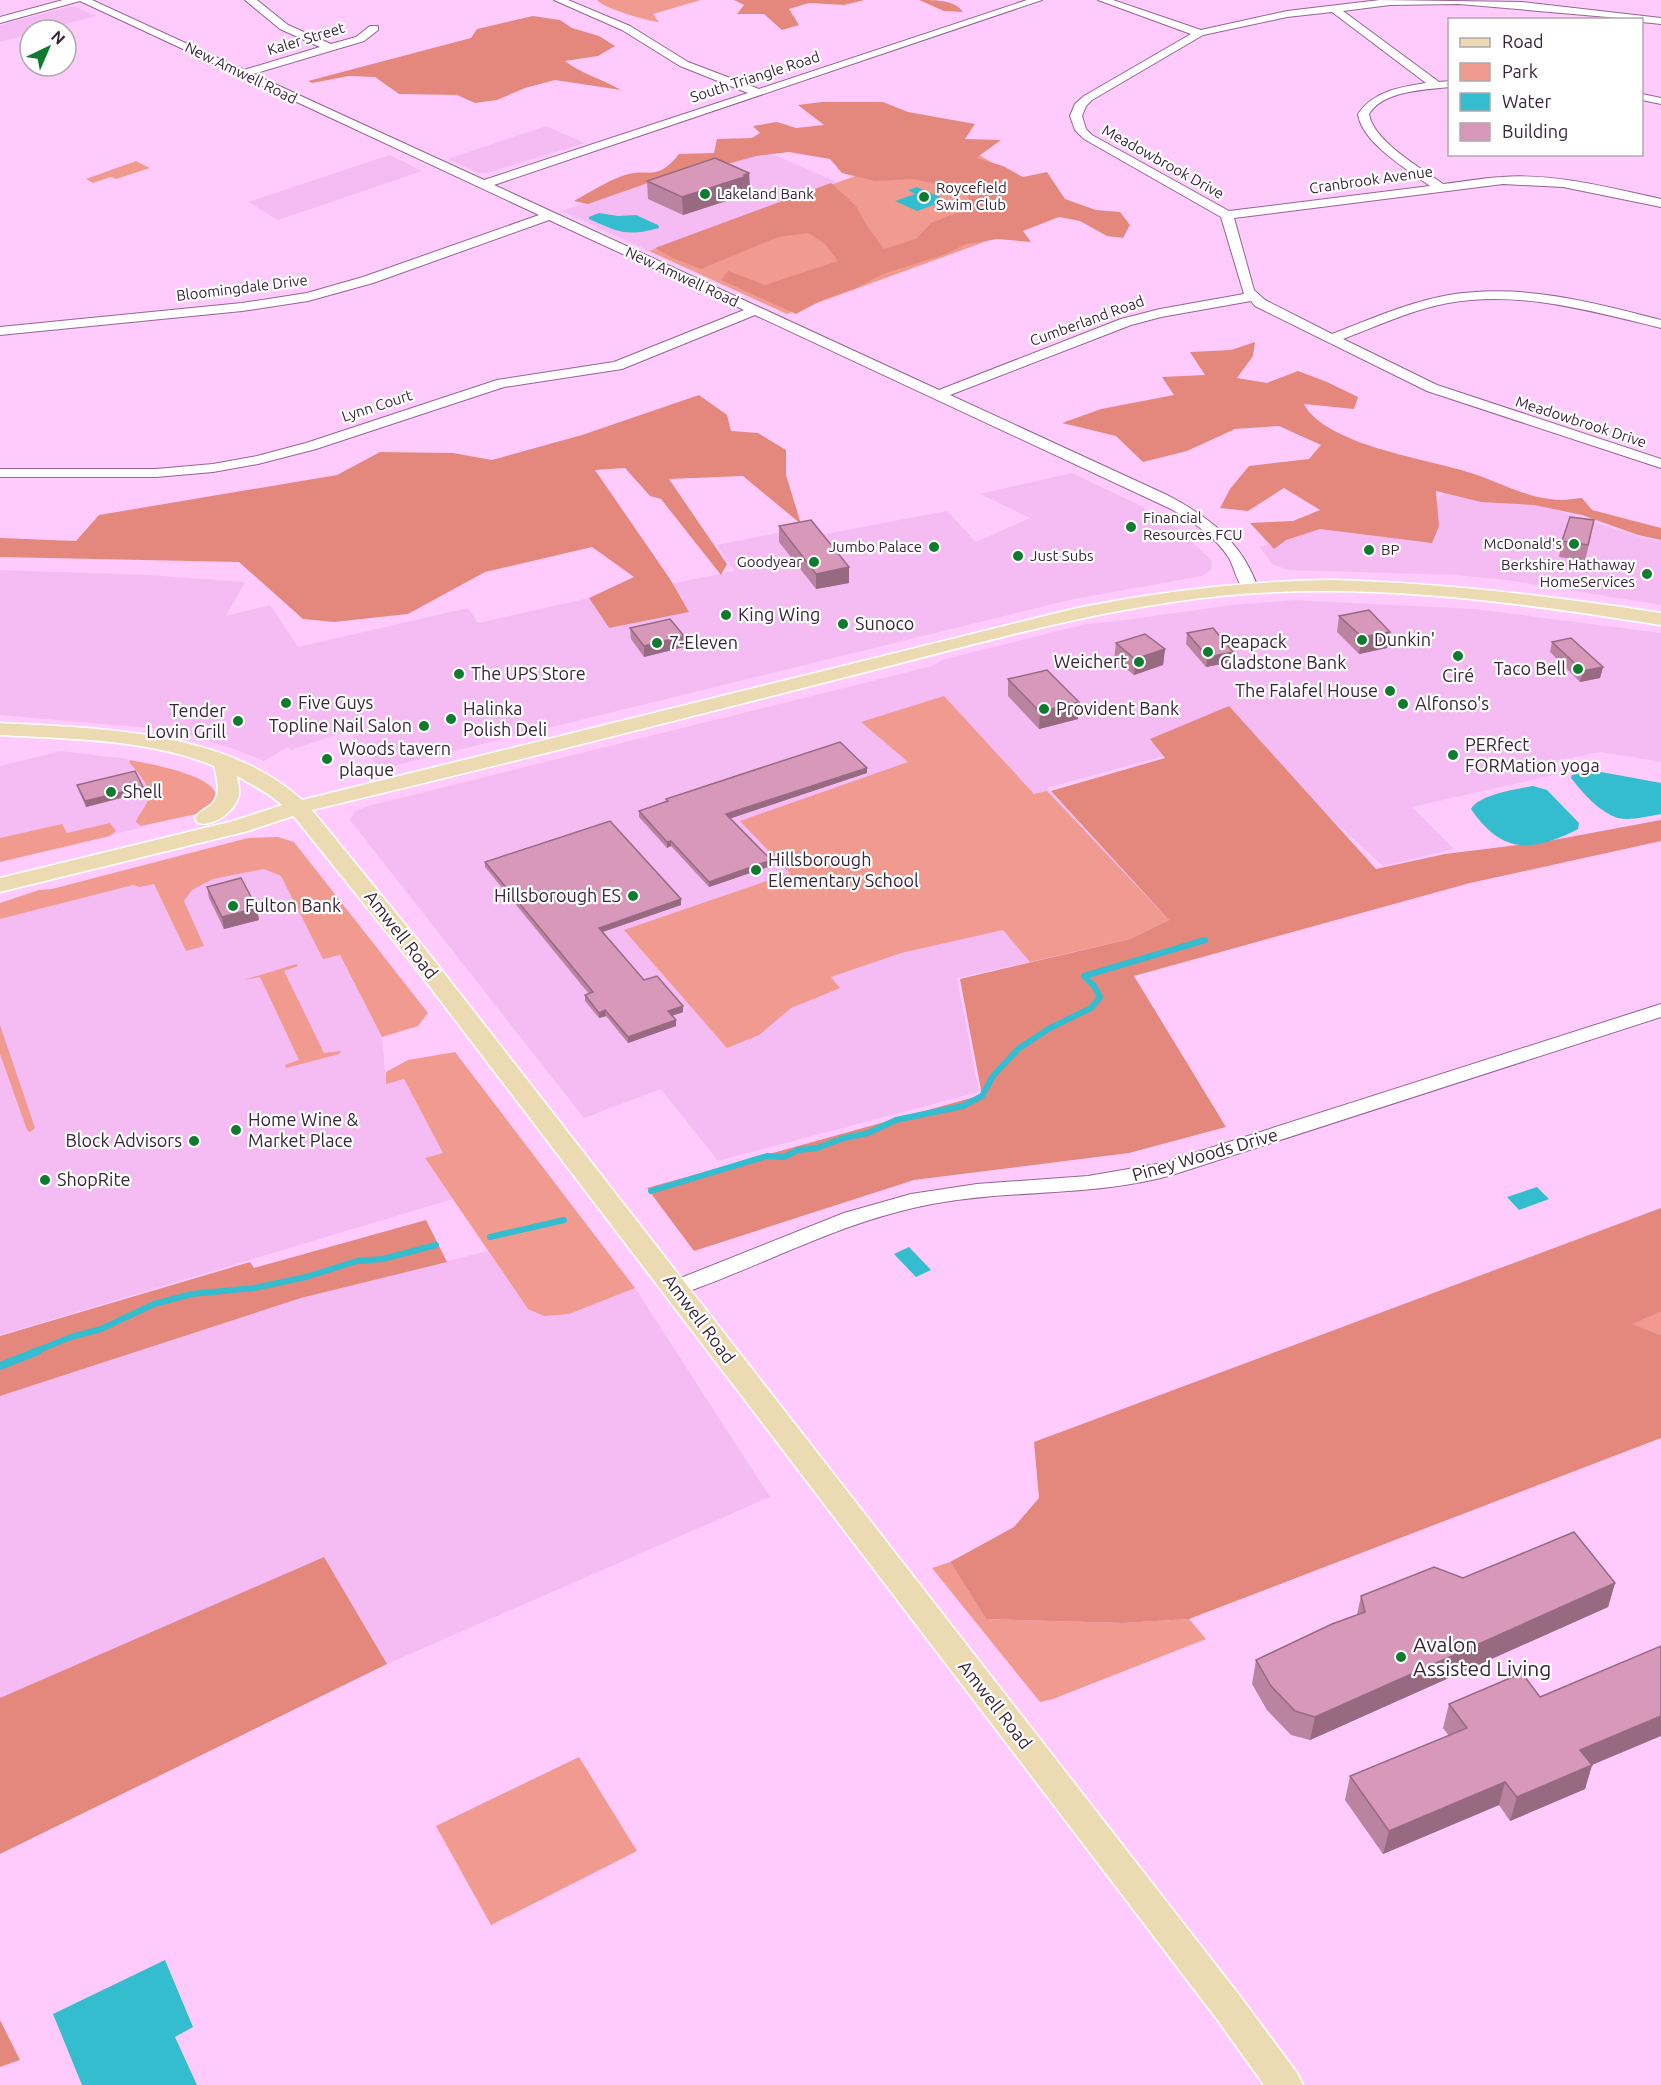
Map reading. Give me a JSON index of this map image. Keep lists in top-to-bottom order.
{
  "streets": {
    "main road": ["Amwell Road"],
    "street": [
      "Kaler Street",
      "New Amwell Road",
      "South Triangle Road",
      "Meadowbrook Drive",
      "Cranbrook Avenue",
      "Bloomingdale Drive",
      "Cumberland Road",
      "Lynn Court",
      "Piney Woods Drive"
    ]
  },
  "crossings": [
    ["Kaler Street", "New Amwell Road"],
    ["New Amwell Road", "South Triangle Road"],
    ["New Amwell Road", "Bloomingdale Drive"],
    ["New Amwell Road", "Cumberland Road"],
    ["New Amwell Road", "Lynn Court"],
    ["Meadowbrook Drive", "Cranbrook Avenue"],
    ["Meadowbrook Drive", "Cumberland Road"],
    ["Amwell Road", "Piney Woods Drive"]
  ],
  "places": [
    "Lakeland Bank",
    "Roycefield Swim Club",
    "Financial Resources FCU",
    "McDonald's",
    "Jumbo Palace",
    "BP",
    "Just Subs",
    "Goodyear",
    "Berkshire Hathaway HomeServices",
    "King Wing",
    "Sunoco",
    "Dunkin'",
    "7-Eleven",
    "Peapack Gladstone Bank",
    "Ciré",
    "Weichert",
    "Taco Bell",
    "The UPS Store",
    "The Falafel House",
    "Five Guys",
    "Alfonso's",
    "Provident Bank",
    "Halinka Polish Deli",
    "Tender Lovin Grill",
    "Topline Nail Salon",
    "PERfect FORMation yoga",
    "Woods tavern plaque",
    "Shell",
    "Hillsborough Elementary School",
    "Hillsborough ES",
    "Fulton Bank",
    "Home Wine & Market Place",
    "Block Advisors",
    "ShopRite",
    "Avalon Assisted Living"
  ],
  "legend": [
    "Road",
    "Park",
    "Water",
    "Building"
  ],
  "north": "top right"
}
